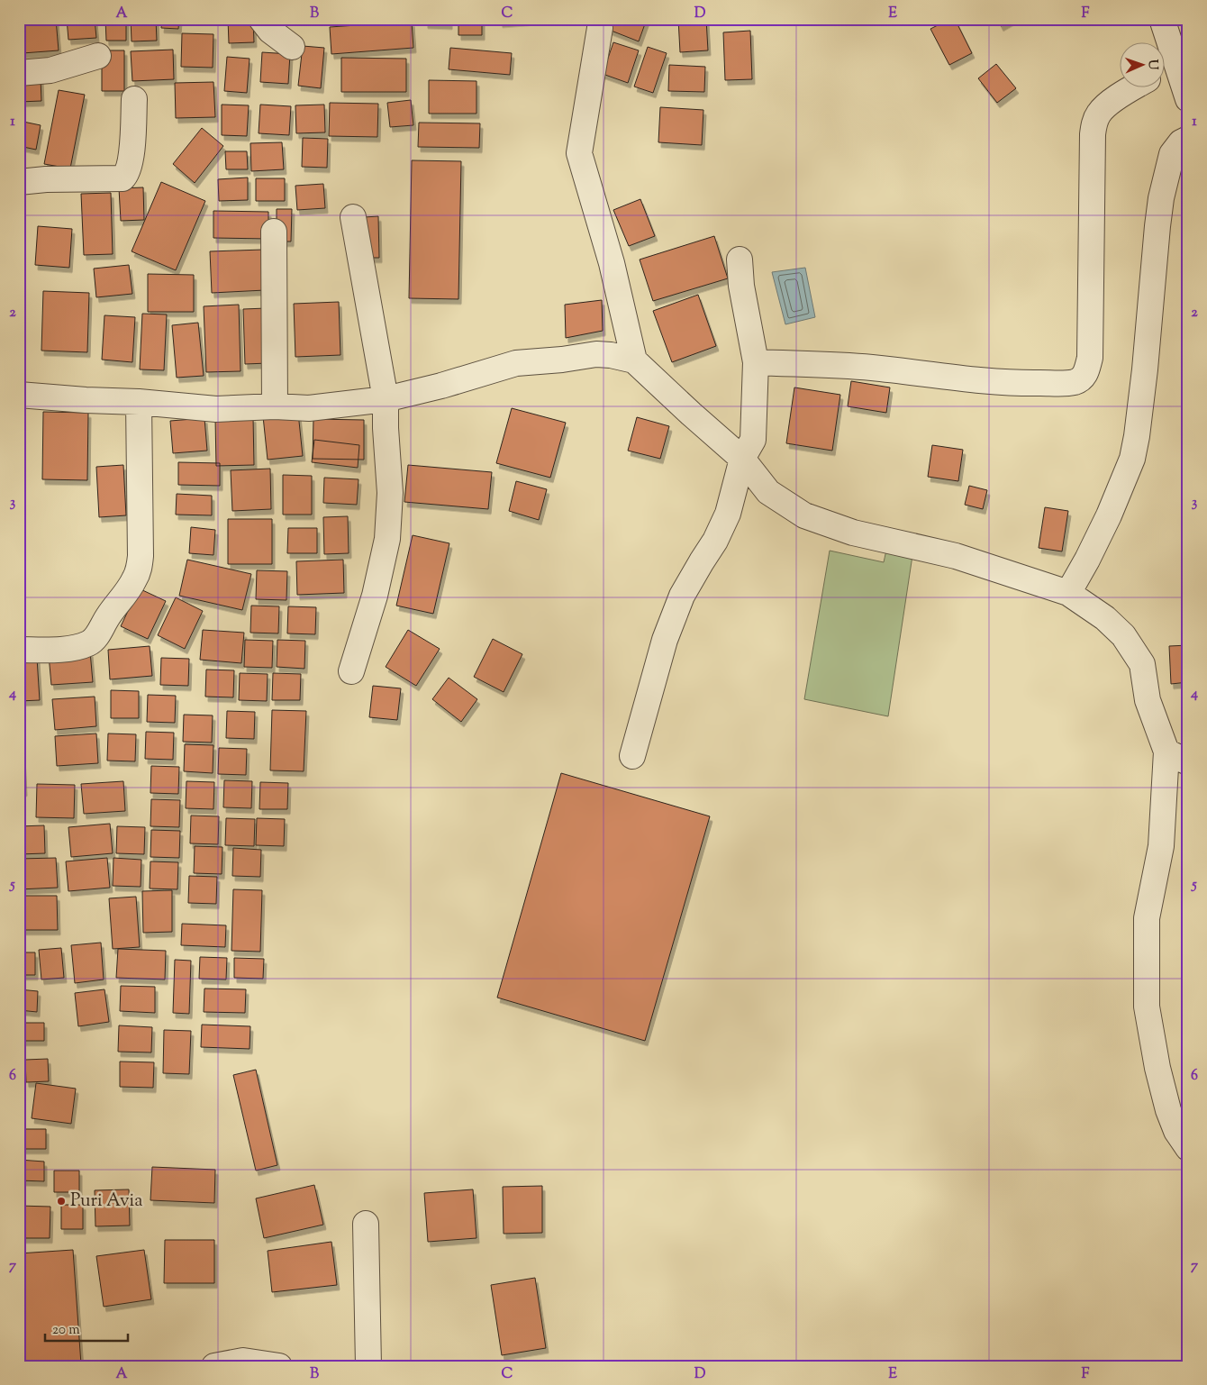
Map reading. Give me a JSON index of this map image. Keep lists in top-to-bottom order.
{
  "places": ["Puri Avia"],
  "scale_bar": "20 m",
  "north": "right",
  "grid": {
    "columns": [
      "A",
      "B",
      "C",
      "D",
      "E",
      "F"
    ],
    "rows": [
      "1",
      "2",
      "3",
      "4",
      "5",
      "6",
      "7"
    ]
  }
}
